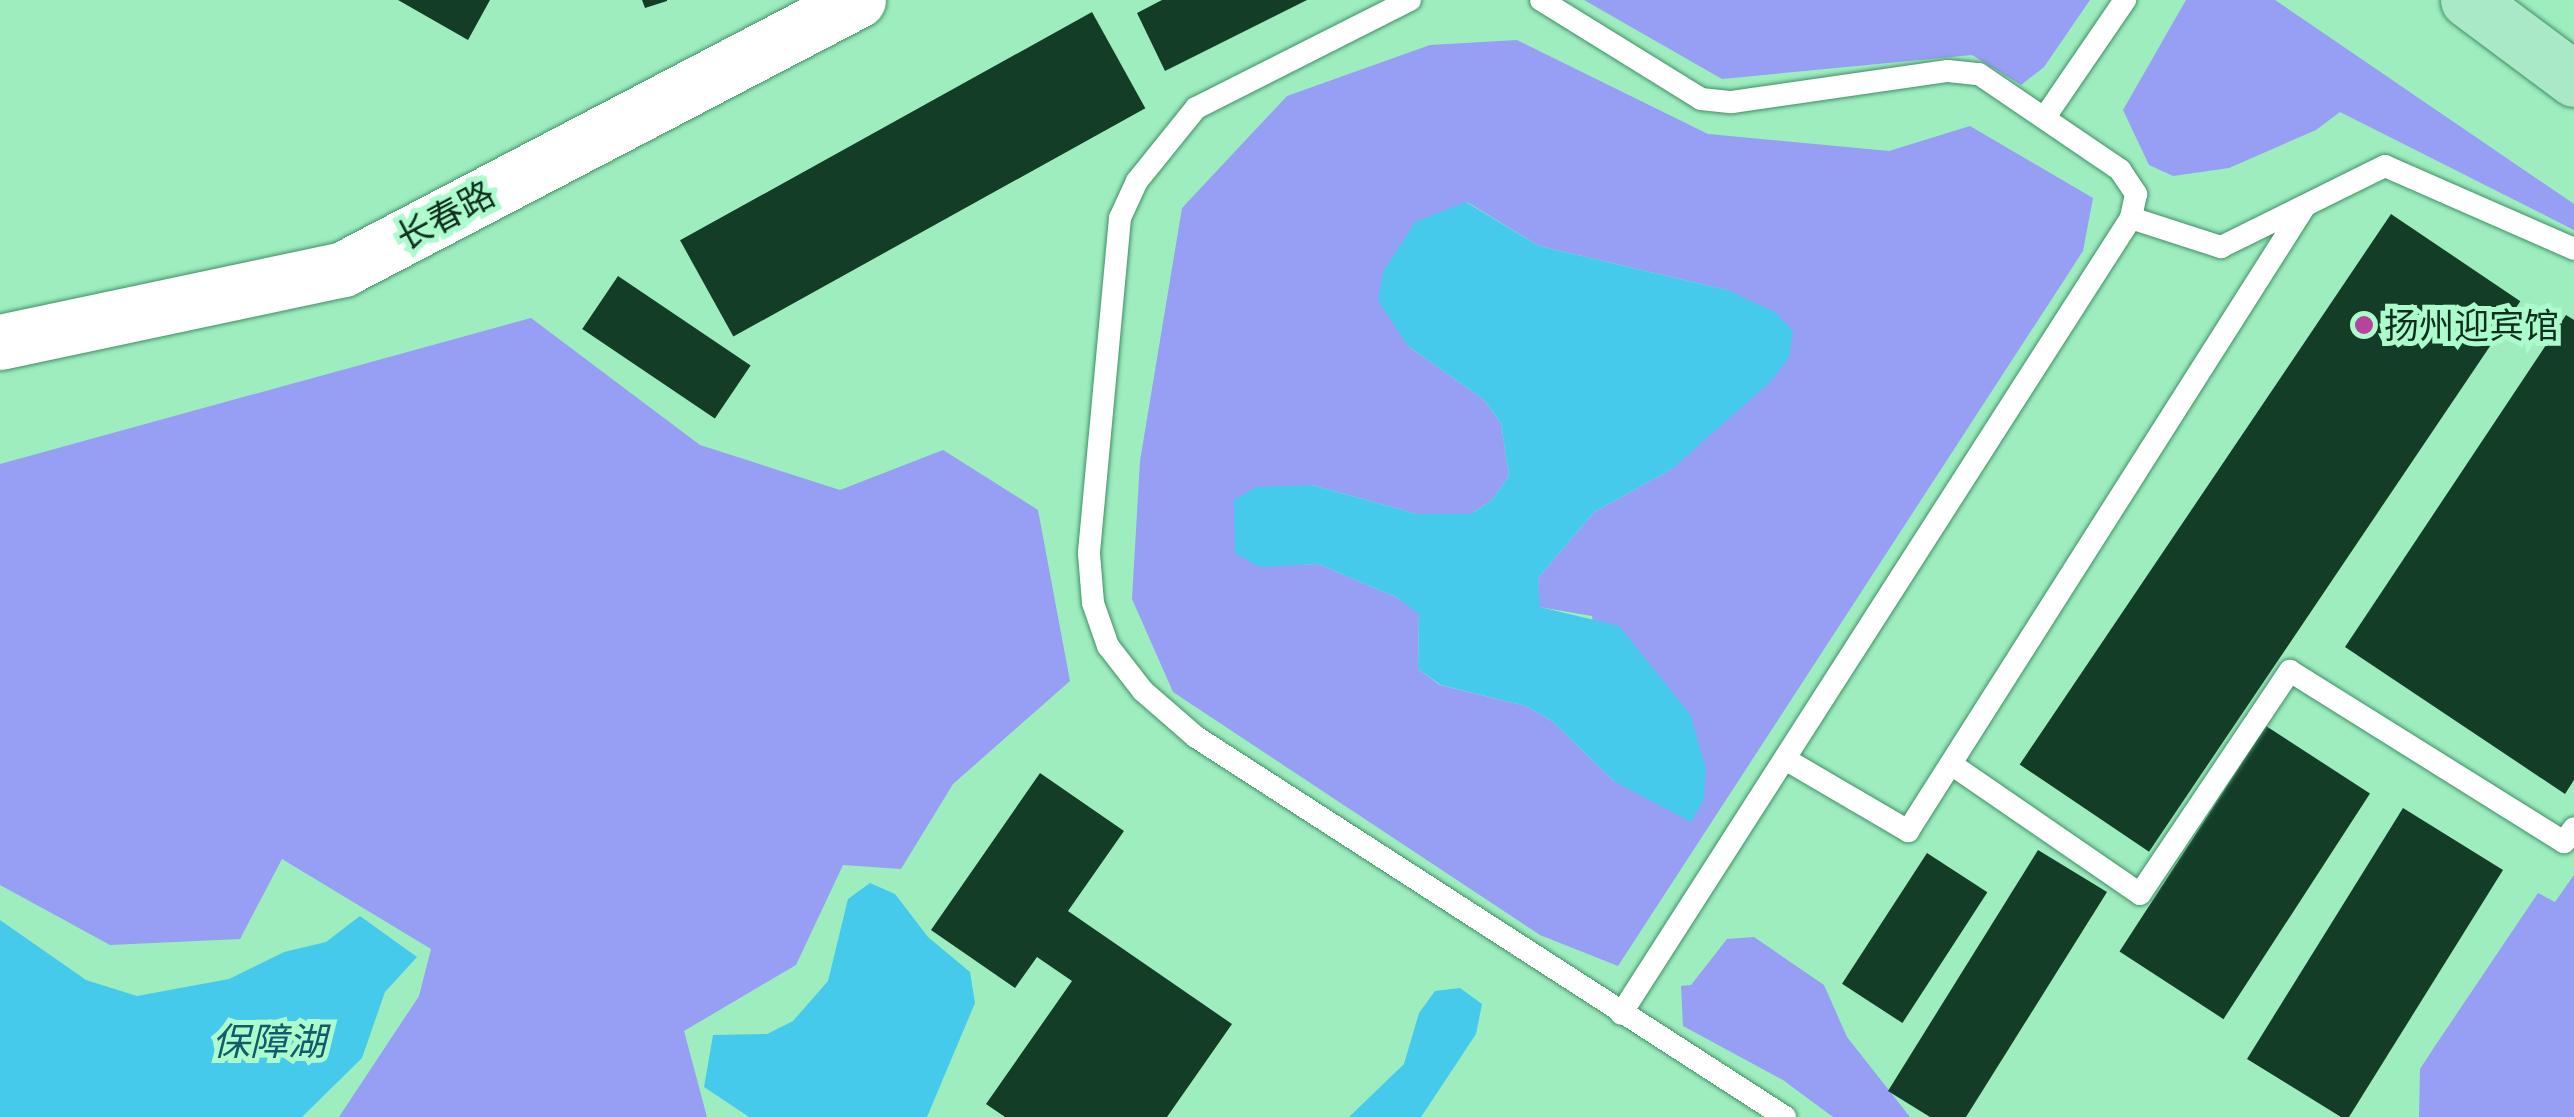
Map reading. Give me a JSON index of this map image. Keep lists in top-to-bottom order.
{
  "streets": {
    "street": ["长春路"]
  },
  "water": ["保障湖"],
  "places": ["扬州迎宾馆"]
}
